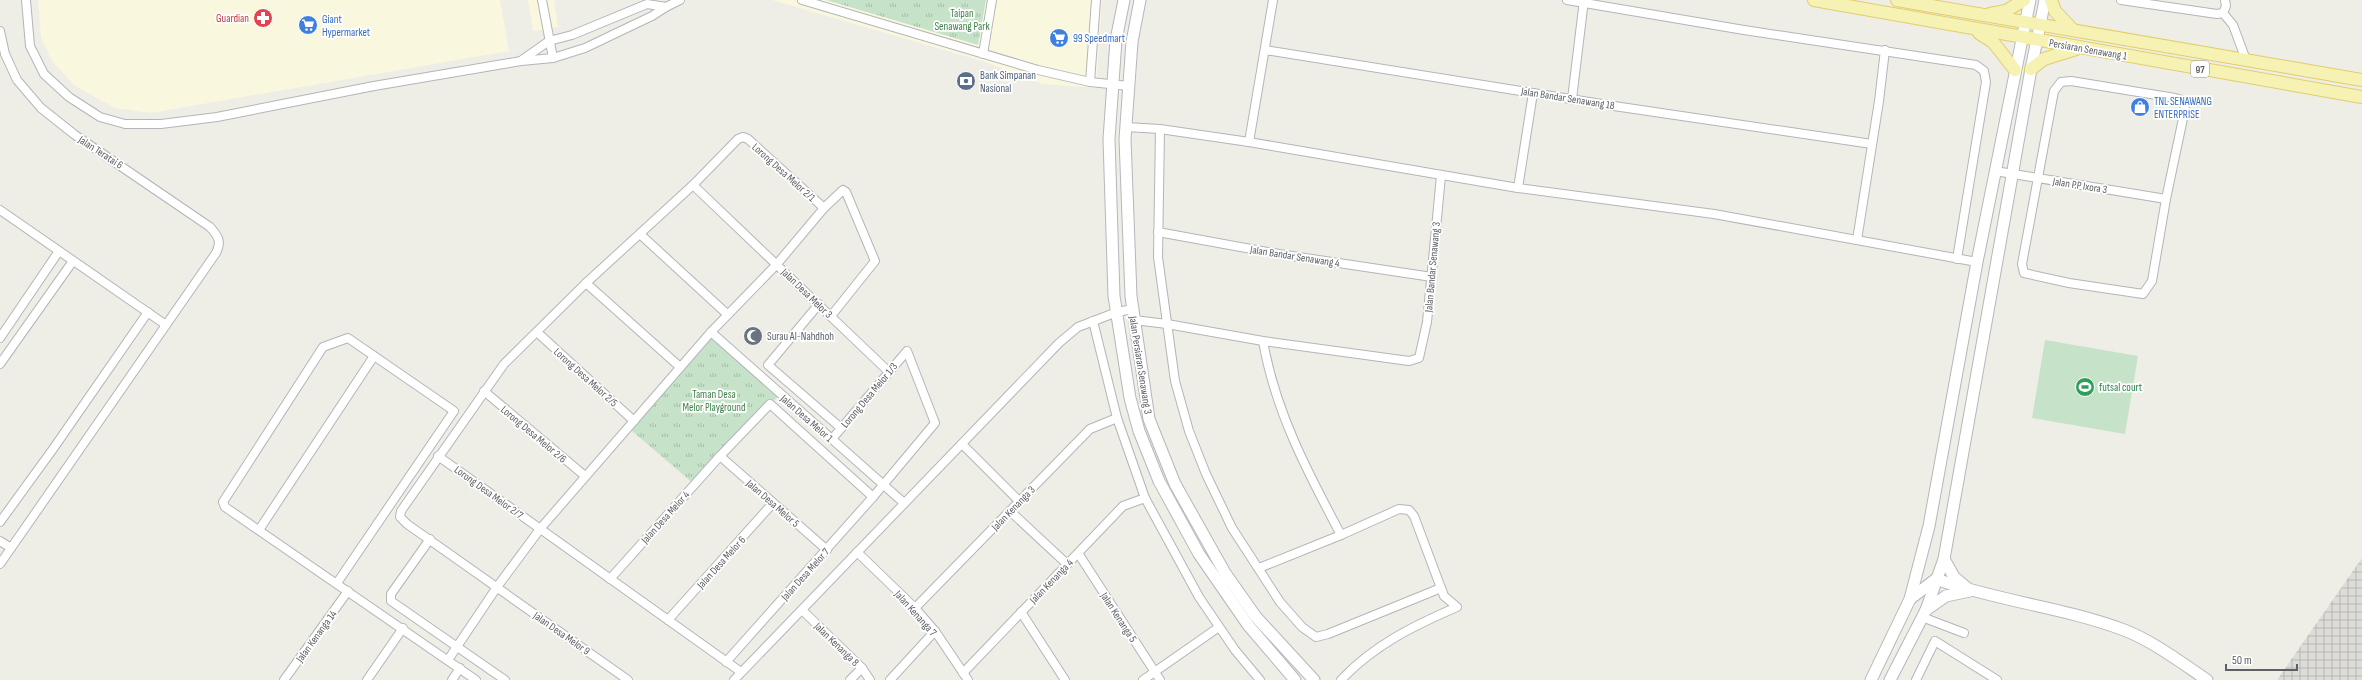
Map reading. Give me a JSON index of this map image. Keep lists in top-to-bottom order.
{
  "streets": {
    "main road": ["Persiaran Senawang 1", "97"],
    "street": [
      "Jalan Bandar Senawang 18",
      "Jalan Teratai 6",
      "Lorong Desa Melor 2/1",
      "Jalan P.P Ixora 3",
      "Jalan Bandar Senawang 4",
      "Jalan Bandar Senawang 3",
      "Jalan Desa Melor 3",
      "Jalan Persiaran Senawang 3",
      "Lorong Desa Melor 2/5",
      "Lorong Desa Melor 1/3",
      "Jalan Desa Melor 1",
      "Lorong Desa Melor 2/6",
      "Lorong Desa Melor 2/7",
      "Jalan Desa Melor 5",
      "Jalan Kenanga 3",
      "Jalan Desa Melor 4",
      "Jalan Desa Melor 6",
      "Jalan Desa Melor 7",
      "Jalan Kenanga 4",
      "Jalan Kenanga 7",
      "Jalan Kenanga 5",
      "Jalan Desa Melor 9",
      "Jalan Kenanga 14",
      "Jalan Kenanga 8"
    ]
  },
  "crossings": [
    ["Lorong Desa Melor 2/1", "Jalan Desa Melor 3"],
    ["Jalan Bandar Senawang 4", "Jalan Bandar Senawang 3"],
    ["Jalan Desa Melor 3", "Lorong Desa Melor 1/3"],
    ["Lorong Desa Melor 1/3", "Jalan Desa Melor 1"],
    ["Lorong Desa Melor 1/3", "Jalan Desa Melor 7"],
    ["Jalan Desa Melor 1", "Jalan Desa Melor 7"],
    ["Lorong Desa Melor 2/7", "Jalan Desa Melor 4"],
    ["Lorong Desa Melor 2/7", "Jalan Desa Melor 6"],
    ["Lorong Desa Melor 2/7", "Jalan Desa Melor 7"],
    ["Lorong Desa Melor 2/7", "Jalan Desa Melor 9"],
    ["Jalan Desa Melor 5", "Jalan Desa Melor 4"],
    ["Jalan Desa Melor 5", "Jalan Desa Melor 6"],
    ["Jalan Desa Melor 5", "Jalan Desa Melor 7"],
    ["Jalan Kenanga 3", "Jalan Kenanga 7"],
    ["Jalan Desa Melor 4", "Jalan Desa Melor 7"],
    ["Jalan Kenanga 4", "Jalan Kenanga 7"],
    ["Jalan Kenanga 4", "Jalan Kenanga 5"]
  ],
  "parks": ["Taipan Senawang Park", "Taman Desa Melor Playground"],
  "places": {
    "pharmacy": ["Guardian"],
    "supermarket": ["Giant Hypermarket", "99 Speedmart"],
    "bank": ["Bank Simpanan Nasional"],
    "shop": ["TNL SENAWANG ENTERPRISE"],
    "mosque": ["Surau Al-Nahdhoh"],
    "sports": ["futsal court"]
  },
  "scale_bar": "50 m"
}
